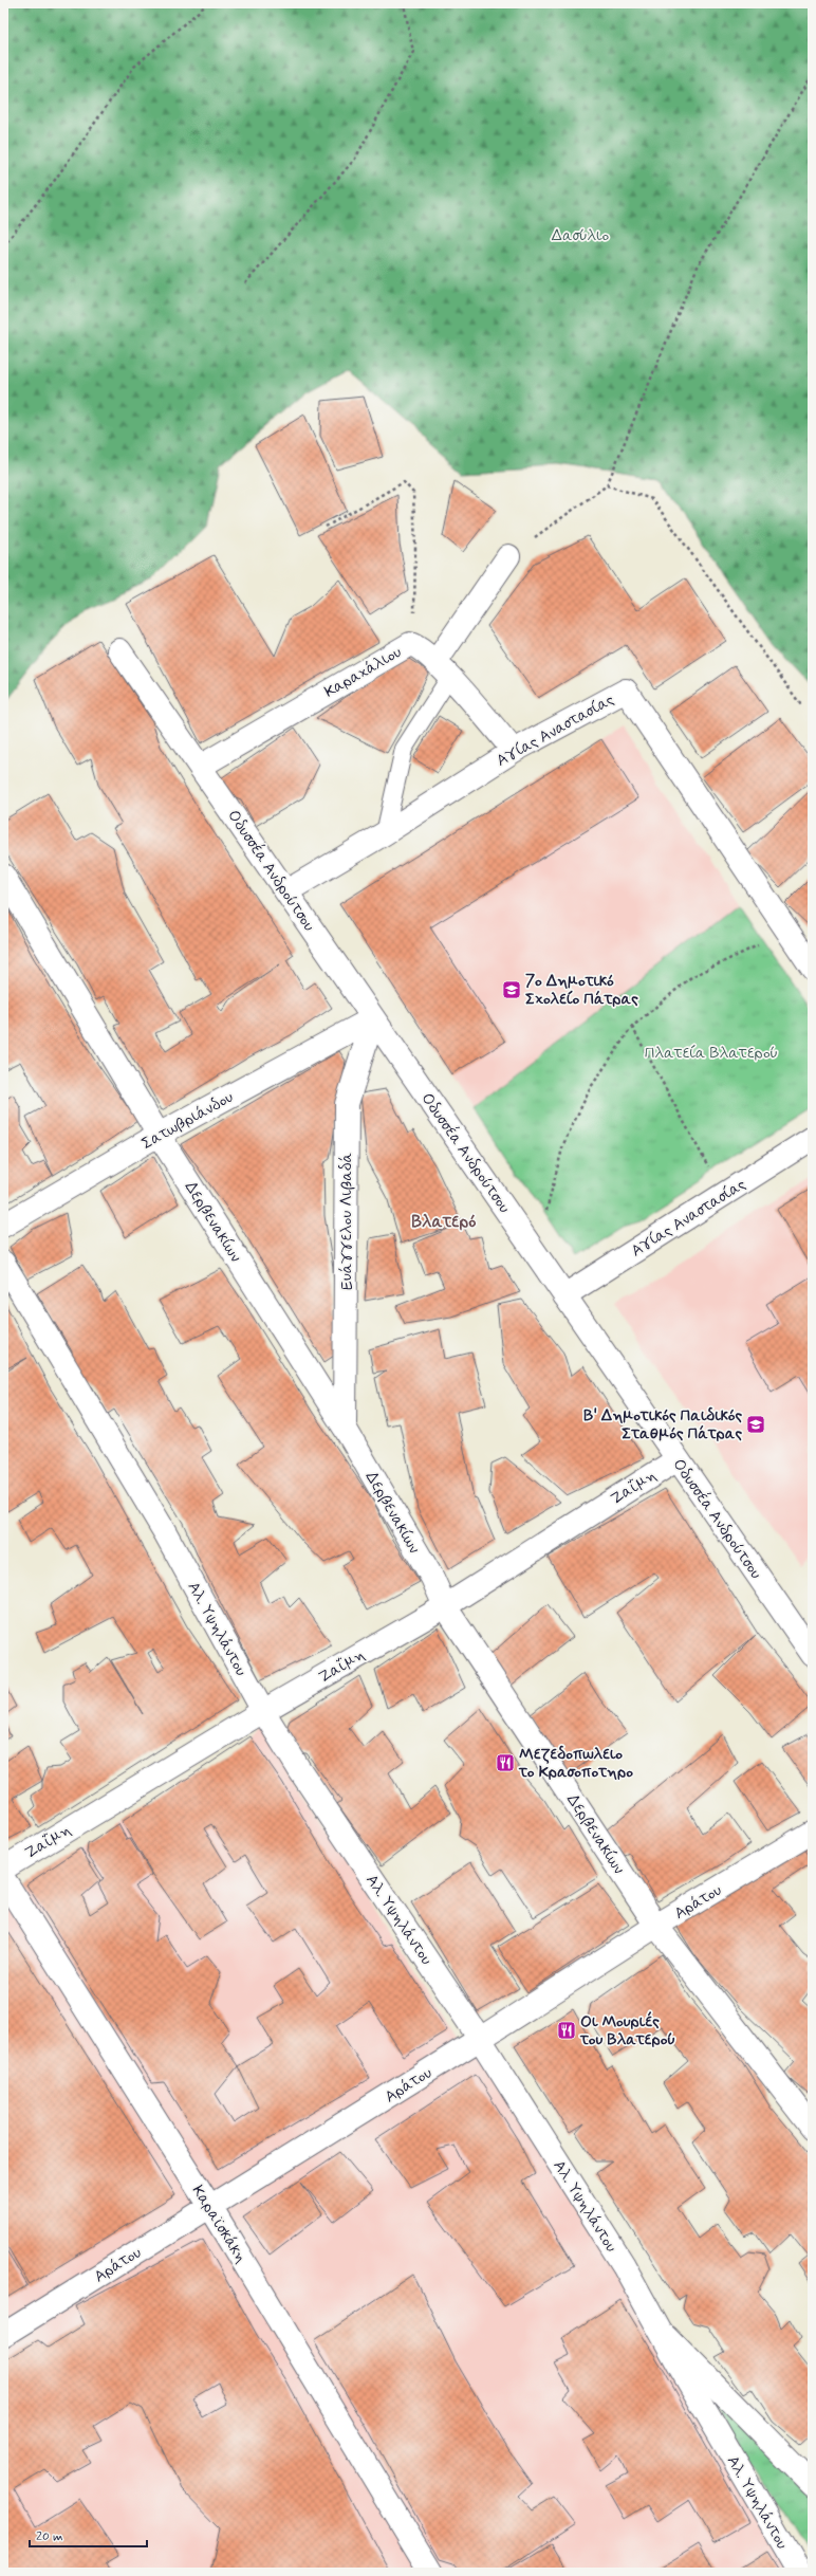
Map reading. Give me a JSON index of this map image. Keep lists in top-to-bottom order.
{
  "streets": {
    "street": [
      "Καραχάλιου",
      "Αγίας Αναστασίας",
      "Οδυσσέα Ανδρούτσου",
      "Σατωβριάνδου",
      "Δερβενακίων",
      "Ευάγγελου Λιβαδά",
      "Ζαΐμη",
      "Αλ. Υψηλάντου",
      "Αράτου",
      "Καραϊσκάκη"
    ]
  },
  "crossings": [
    ["Καραχάλιου", "Αγίας Αναστασίας"],
    ["Καραχάλιου", "Οδυσσέα Ανδρούτσου"],
    ["Αγίας Αναστασίας", "Οδυσσέα Ανδρούτσου"],
    ["Οδυσσέα Ανδρούτσου", "Σατωβριάνδου"],
    ["Οδυσσέα Ανδρούτσου", "Ευάγγελου Λιβαδά"],
    ["Οδυσσέα Ανδρούτσου", "Ζαΐμη"],
    ["Σατωβριάνδου", "Δερβενακίων"],
    ["Σατωβριάνδου", "Ευάγγελου Λιβαδά"],
    ["Δερβενακίων", "Ευάγγελου Λιβαδά"],
    ["Δερβενακίων", "Ζαΐμη"],
    ["Δερβενακίων", "Αράτου"],
    ["Ζαΐμη", "Αλ. Υψηλάντου"],
    ["Αλ. Υψηλάντου", "Αράτου"],
    ["Αράτου", "Καραϊσκάκη"]
  ],
  "districts": ["Βλατερό"],
  "parks": ["Δασύλιο", "Πλατεία Βλατερού"],
  "places": {
    "school or university": ["7ο Δημοτικό Σχολείο Πάτρας", "Β' Δημοτικός Παιδικός Σταθμός Πάτρας"],
    "restaurant": ["Μεζεδοπωλειο το Κρασοποτηρο", "Οι Μουριές του Βλατερού"]
  },
  "scale_bar": "20 m"
}
